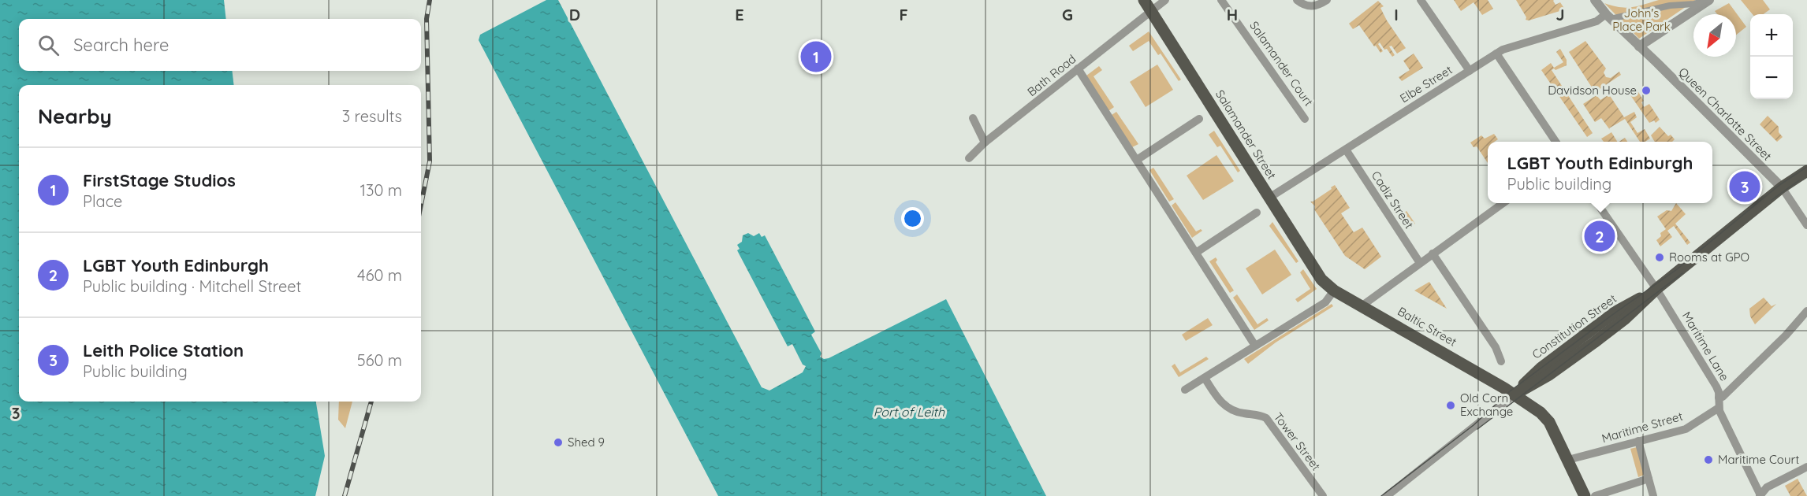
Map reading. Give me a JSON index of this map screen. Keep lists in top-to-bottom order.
{
  "streets": {
    "main road": ["Salamander Street", "Baltic Street", "Constitution Street"],
    "street": [
      "Salamander Court",
      "Bath Road",
      "Elbe Street",
      "Queen Charlotte Street",
      "Cadiz Street",
      "Maritime Lane",
      "Maritime Street",
      "Tower Street"
    ]
  },
  "crossings": [
    ["Bath Road", "Salamander Street"],
    ["Elbe Street", "Queen Charlotte Street"],
    ["Elbe Street", "Salamander Street"],
    ["Elbe Street", "Cadiz Street"],
    ["Queen Charlotte Street", "Constitution Street"],
    ["Salamander Street", "Baltic Street"],
    ["Baltic Street", "Constitution Street"],
    ["Baltic Street", "Maritime Street"],
    ["Constitution Street", "Maritime Lane"],
    ["Maritime Lane", "Maritime Street"]
  ],
  "water": ["Port of Leith"],
  "parks": ["John's Place Park"],
  "places": [
    "Davidson House",
    "Rooms at GPO",
    "Old Corn Exchange",
    "Shed 9",
    "Maritime Court"
  ],
  "north": "bottom left",
  "page": {
    "map_buttons": ["+", "−"],
    "search": "Search here",
    "pins": ["1", "3", "2"],
    "heading": ["Nearby", "3 results"],
    "popup": ["LGBT Youth Edinburgh", "Public building"],
    "list": [
      {
        "mark": "1",
        "name": "FirstStage Studios",
        "note": "Place",
        "value": "130 m"
      },
      {
        "mark": "2",
        "name": "LGBT Youth Edinburgh",
        "note": "Public building · Mitchell Street",
        "value": "460 m"
      },
      {
        "mark": "3",
        "name": "Leith Police Station",
        "note": "Public building",
        "value": "560 m"
      }
    ]
  },
  "grid": {
    "columns": [
      "D",
      "E",
      "F",
      "G",
      "H",
      "I",
      "J"
    ],
    "rows": ["3"]
  }
}
